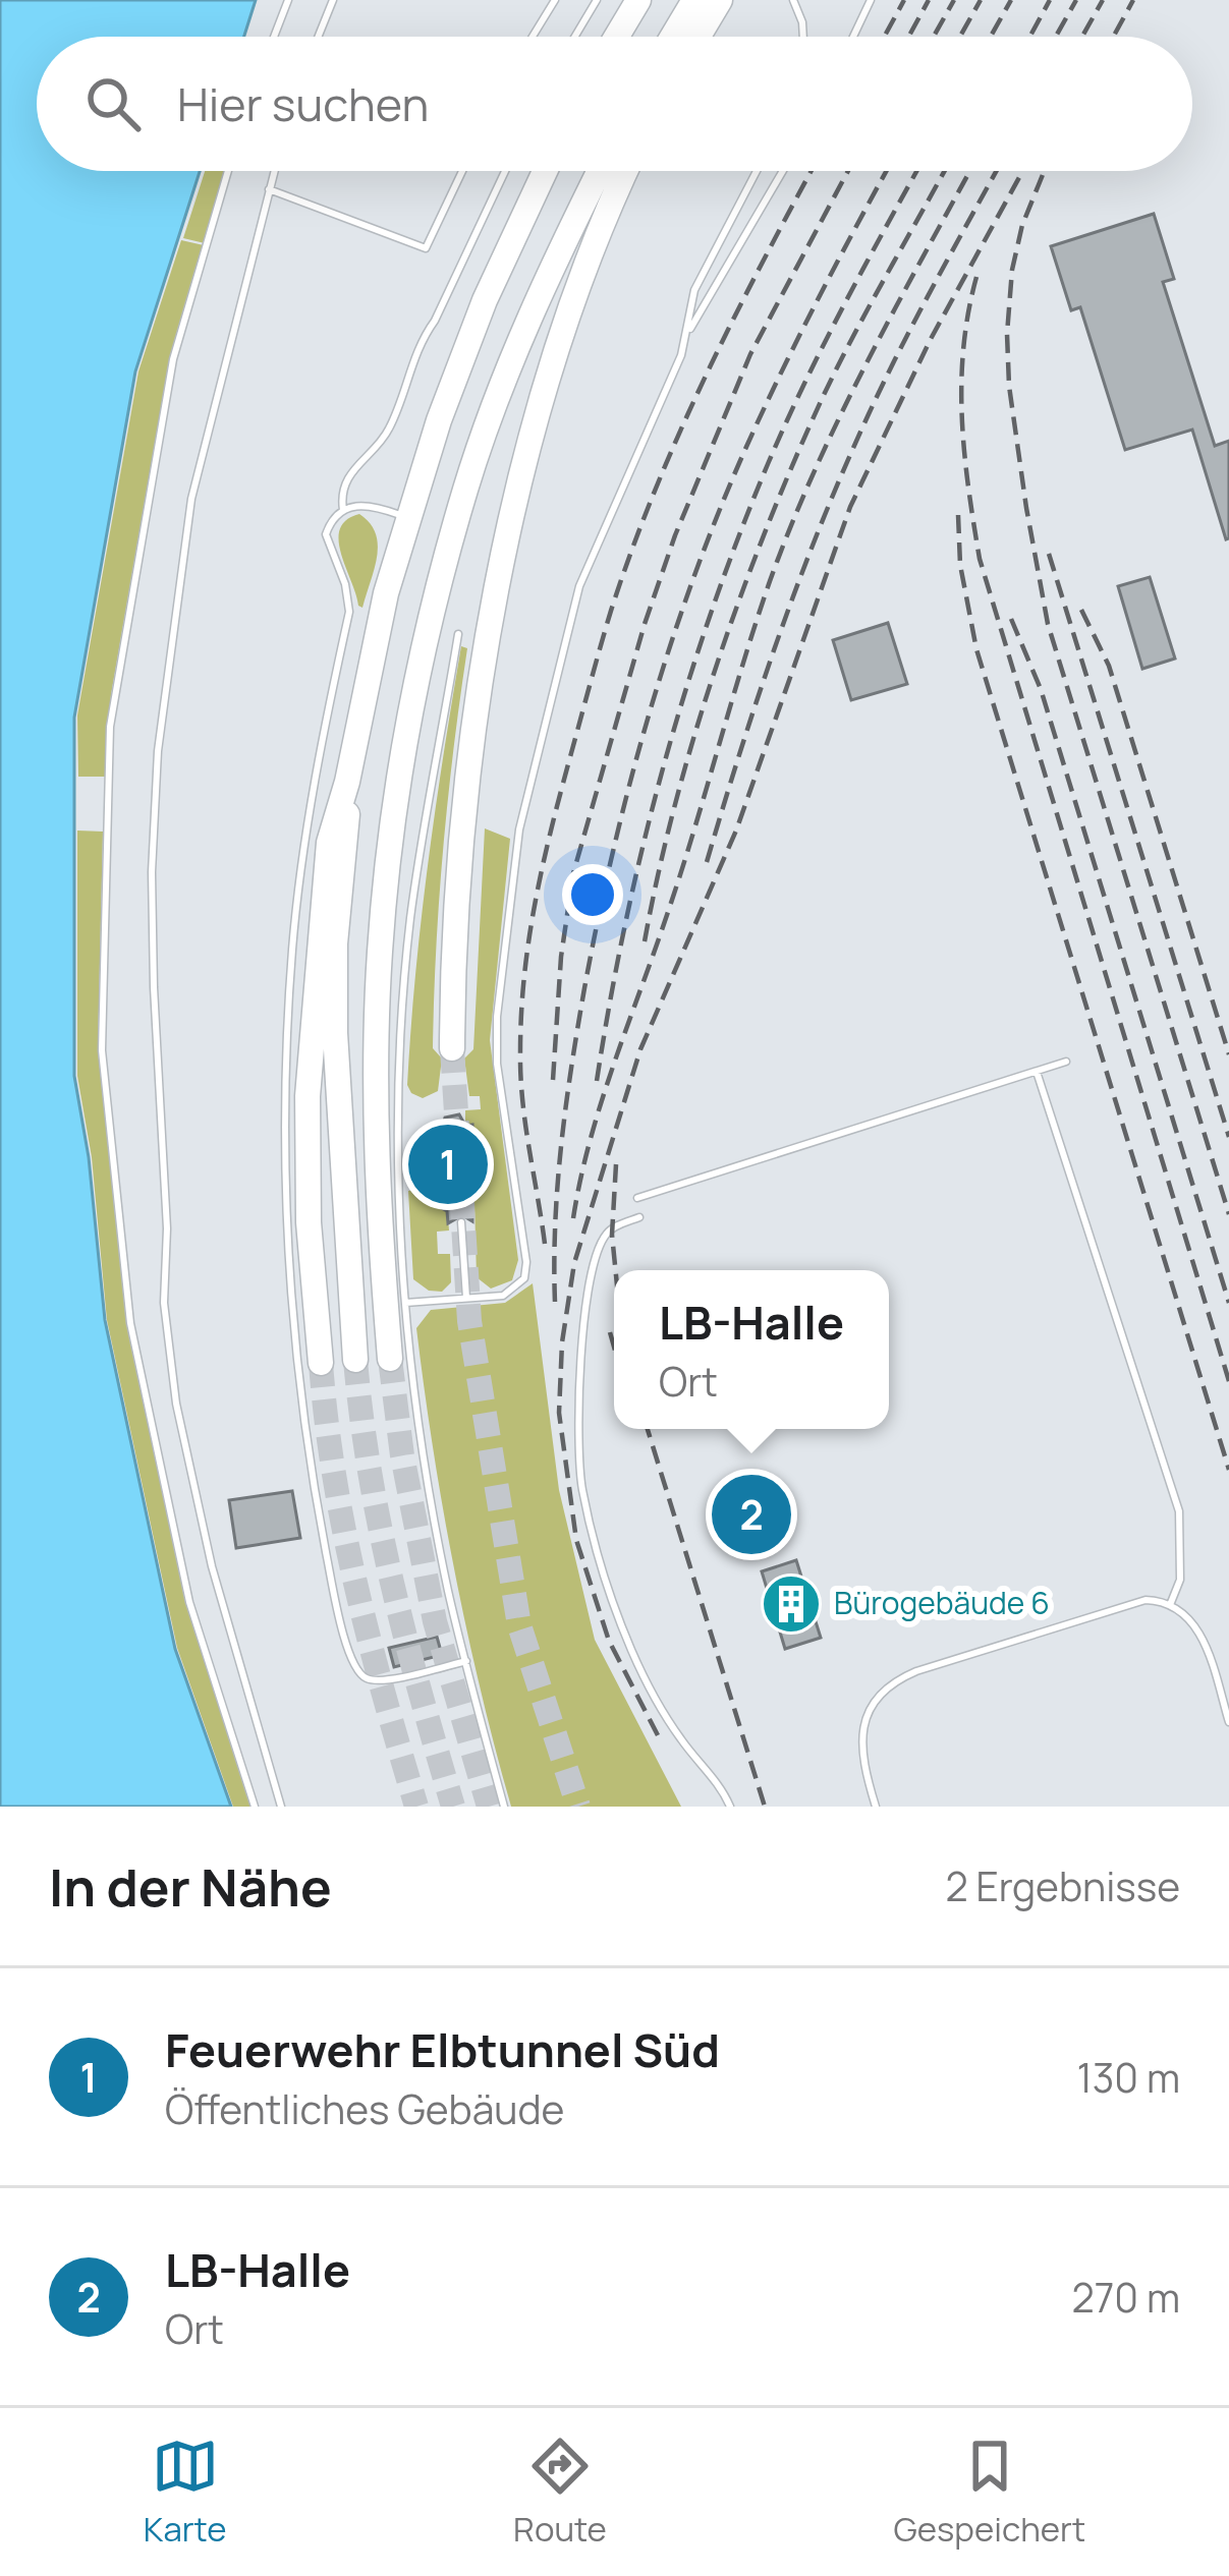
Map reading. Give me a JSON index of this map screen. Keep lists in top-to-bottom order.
{
  "places": {
    "building": ["Bürogebäude 6"]
  },
  "page": {
    "search": "Hier suchen",
    "pins": ["1", "2"],
    "popup": ["LB-Halle", "Ort"],
    "heading": ["In der Nähe", "2 Ergebnisse"],
    "list": [
      {
        "mark": "1",
        "name": "Feuerwehr Elbtunnel Süd",
        "note": "Öffentliches Gebäude",
        "value": "130 m"
      },
      {
        "mark": "2",
        "name": "LB-Halle",
        "note": "Ort",
        "value": "270 m"
      }
    ],
    "nav": ["Karte", "Route", "Gespeichert"]
  }
}
